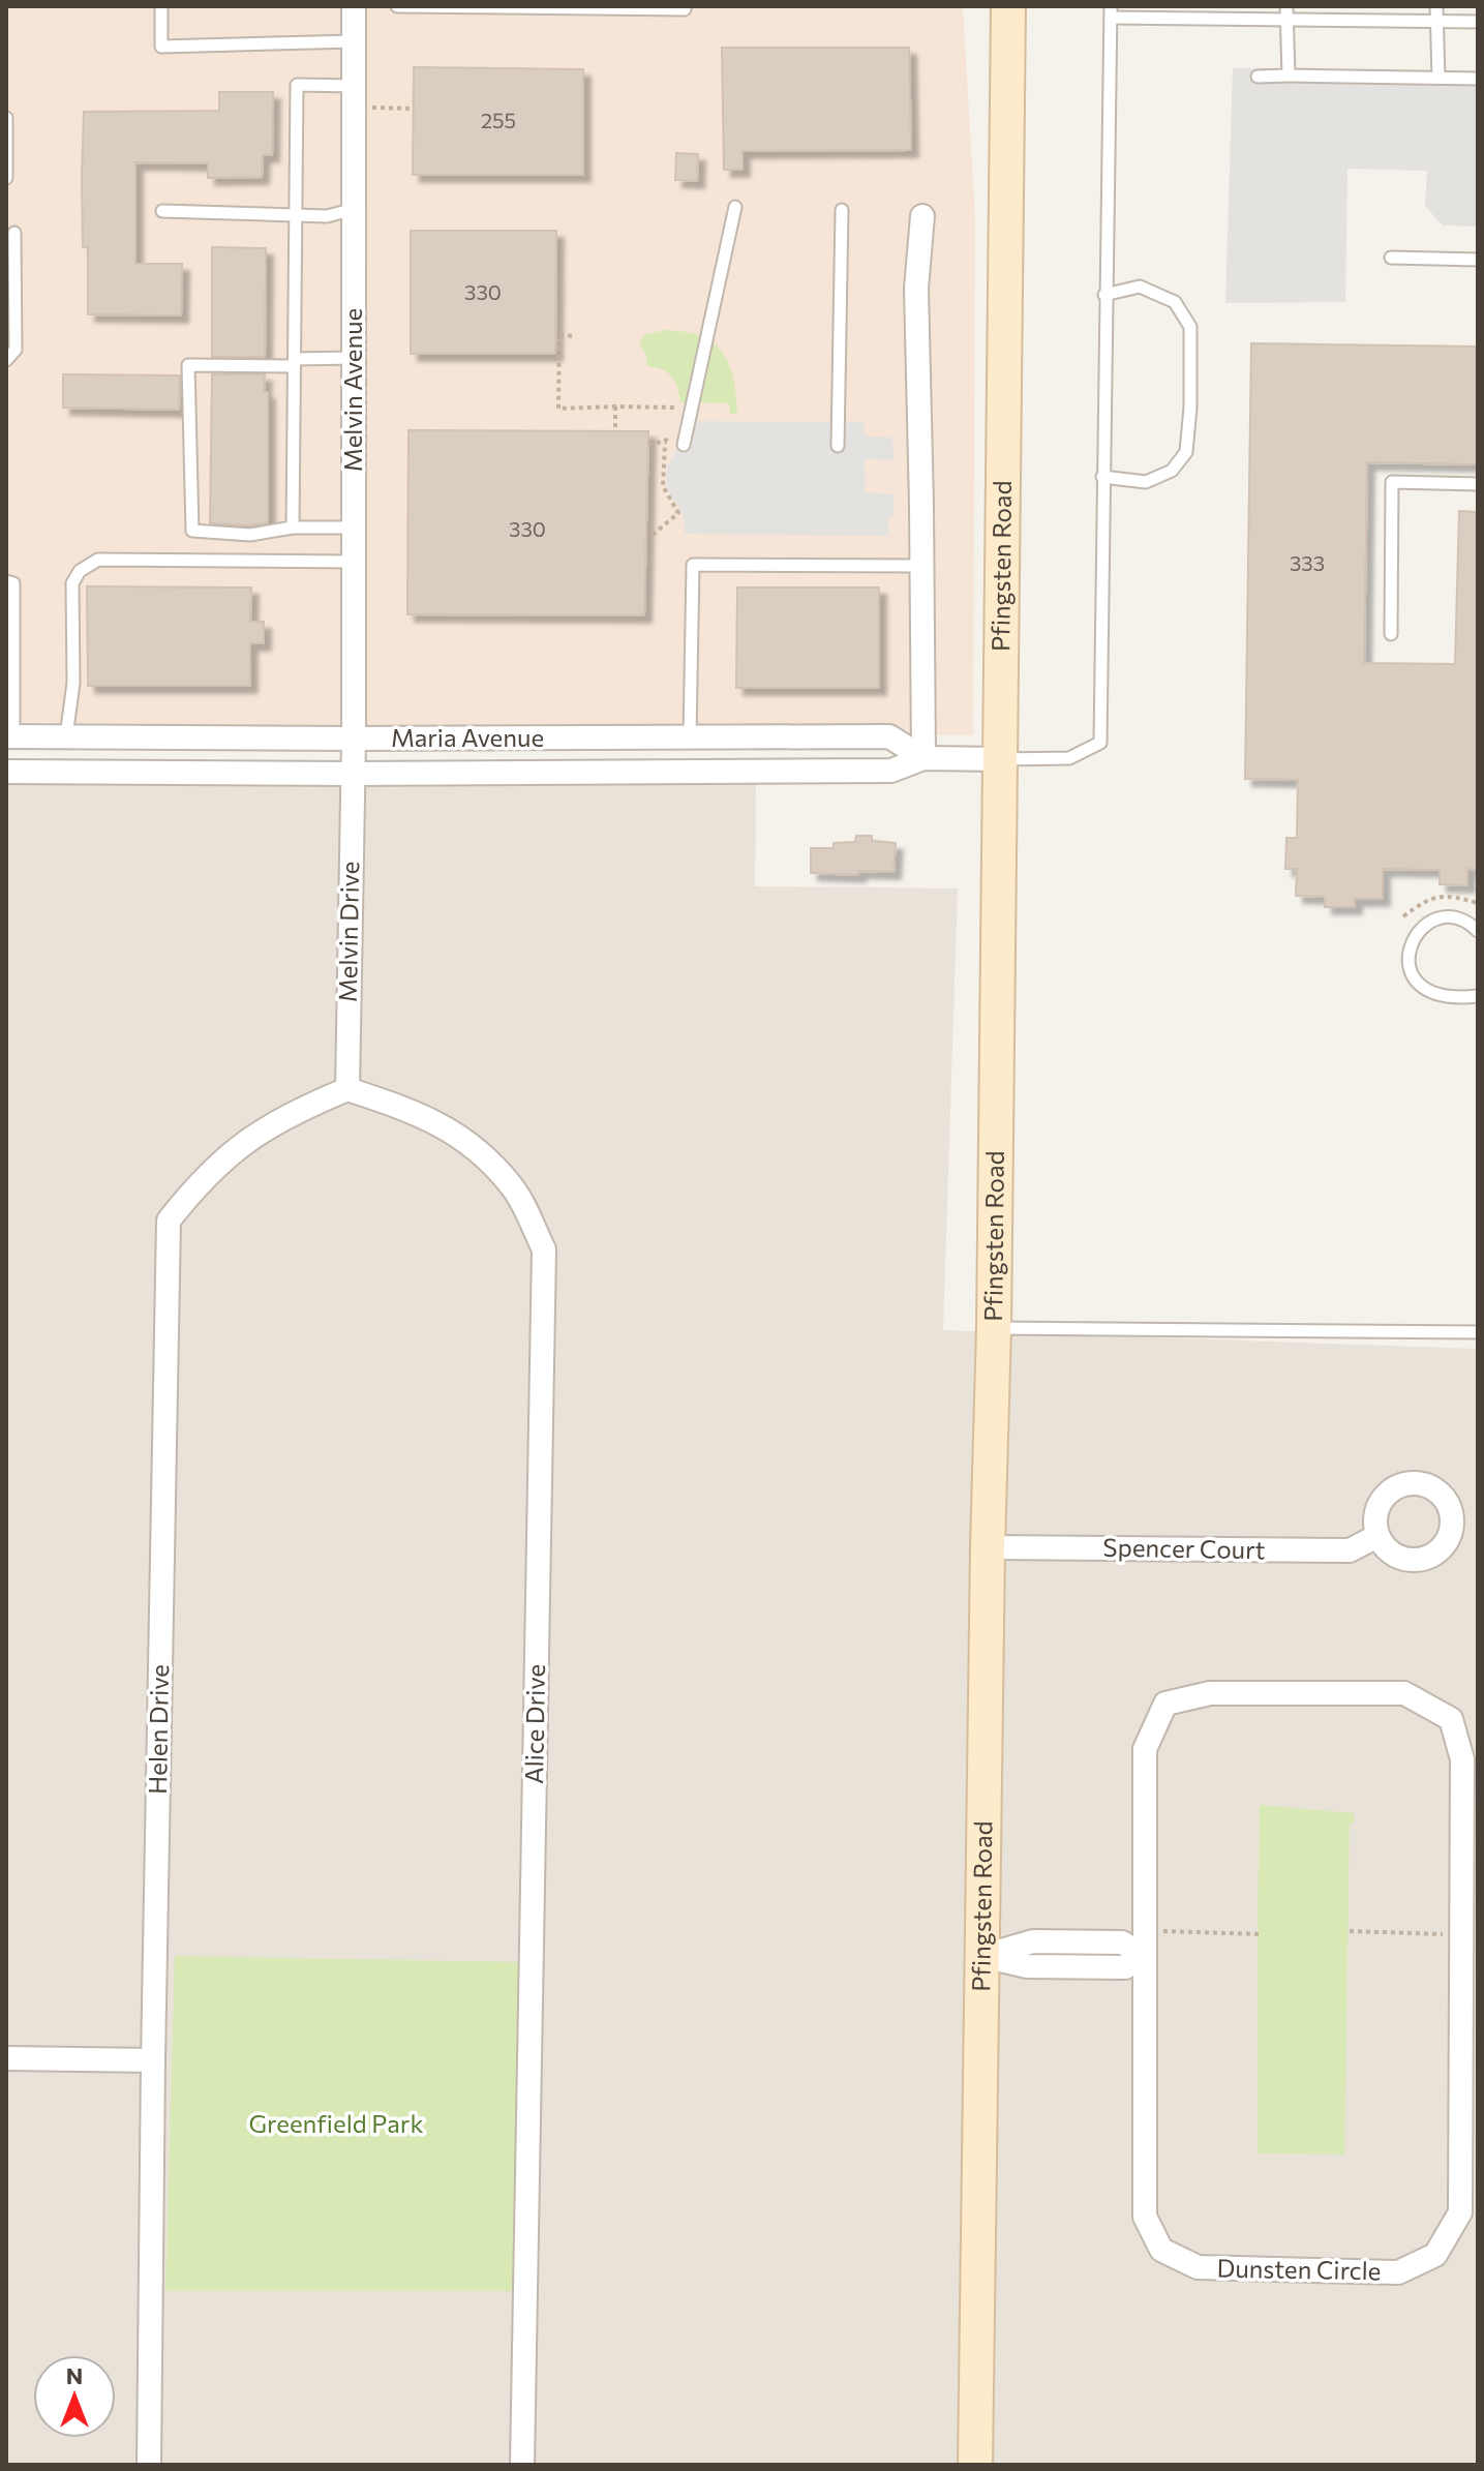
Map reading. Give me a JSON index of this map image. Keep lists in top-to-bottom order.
{
  "streets": {
    "main road": ["Pfingsten Road"],
    "street": [
      "Melvin Avenue",
      "Maria Avenue",
      "Melvin Drive",
      "Spencer Court",
      "Alice Drive",
      "Helen Drive",
      "Dunsten Circle"
    ]
  },
  "crossings": [
    ["Melvin Avenue", "Maria Avenue"],
    ["Melvin Avenue", "Melvin Drive"],
    ["Pfingsten Road", "Maria Avenue"],
    ["Pfingsten Road", "Spencer Court"],
    ["Maria Avenue", "Melvin Drive"],
    ["Melvin Drive", "Alice Drive"],
    ["Melvin Drive", "Helen Drive"],
    ["Alice Drive", "Helen Drive"]
  ],
  "parks": ["Greenfield Park"],
  "house_numbers": [
    "255",
    "330",
    "330",
    "333"
  ],
  "north": "top"
}
